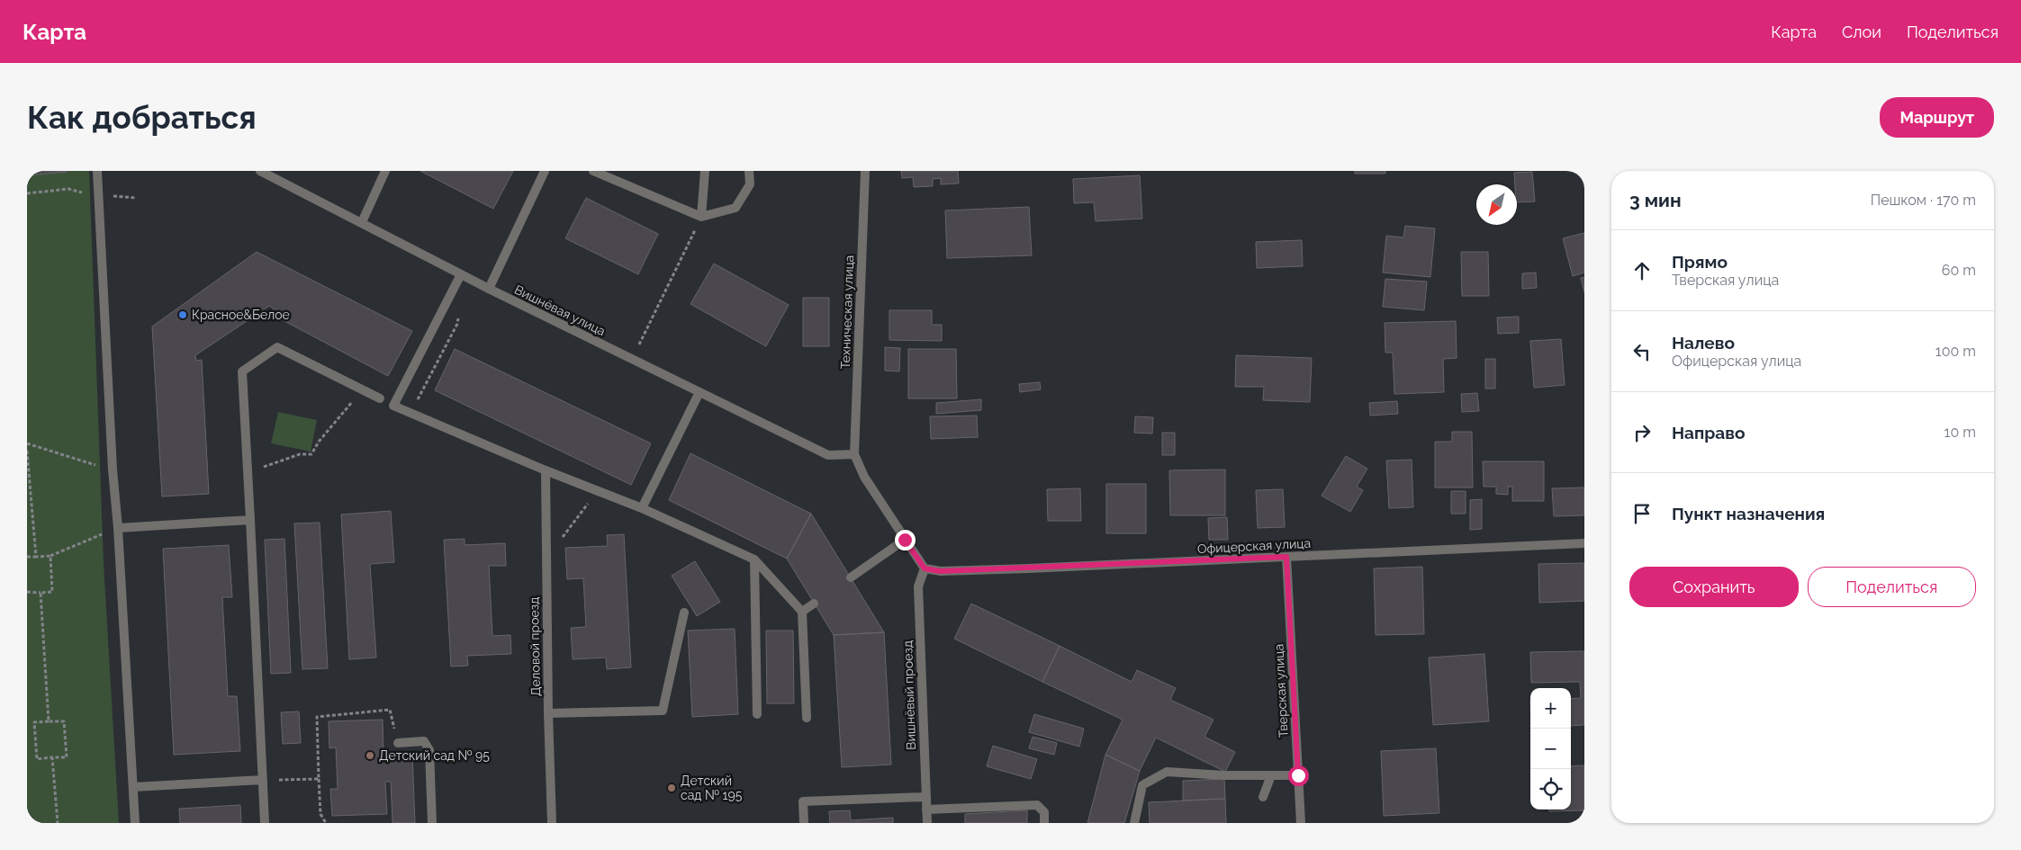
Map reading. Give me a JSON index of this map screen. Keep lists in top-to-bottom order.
{
  "streets": {
    "street": [
      "Вишнёвая улица",
      "Техническая улица",
      "Офицерская улица",
      "Деловой проезд",
      "Тверская улица",
      "Вишнёвый проезд"
    ]
  },
  "crossings": [
    ["Вишнёвая улица", "Техническая улица"],
    ["Офицерская улица", "Тверская улица"],
    ["Офицерская улица", "Вишнёвый проезд"]
  ],
  "places": ["Красное&Белое", "Детский сад № 95", "Детский сад № 195"],
  "north": "bottom left",
  "page": {
    "header": "Карта",
    "nav": ["Карта", "Слои", "Поделиться"],
    "buttons": [
      "Маршрут",
      ["Сохранить", "Поделиться"]
    ],
    "title": "Как добраться",
    "heading": ["3 мин", "Пешком · 170 m"],
    "list": [
      ["Прямо", "Тверская улица", "60 m"],
      ["Налево", "Офицерская улица", "100 m"],
      ["Направо", "10 m"],
      "Пункт назначения"
    ],
    "map_buttons": ["+", "−"]
  }
}
